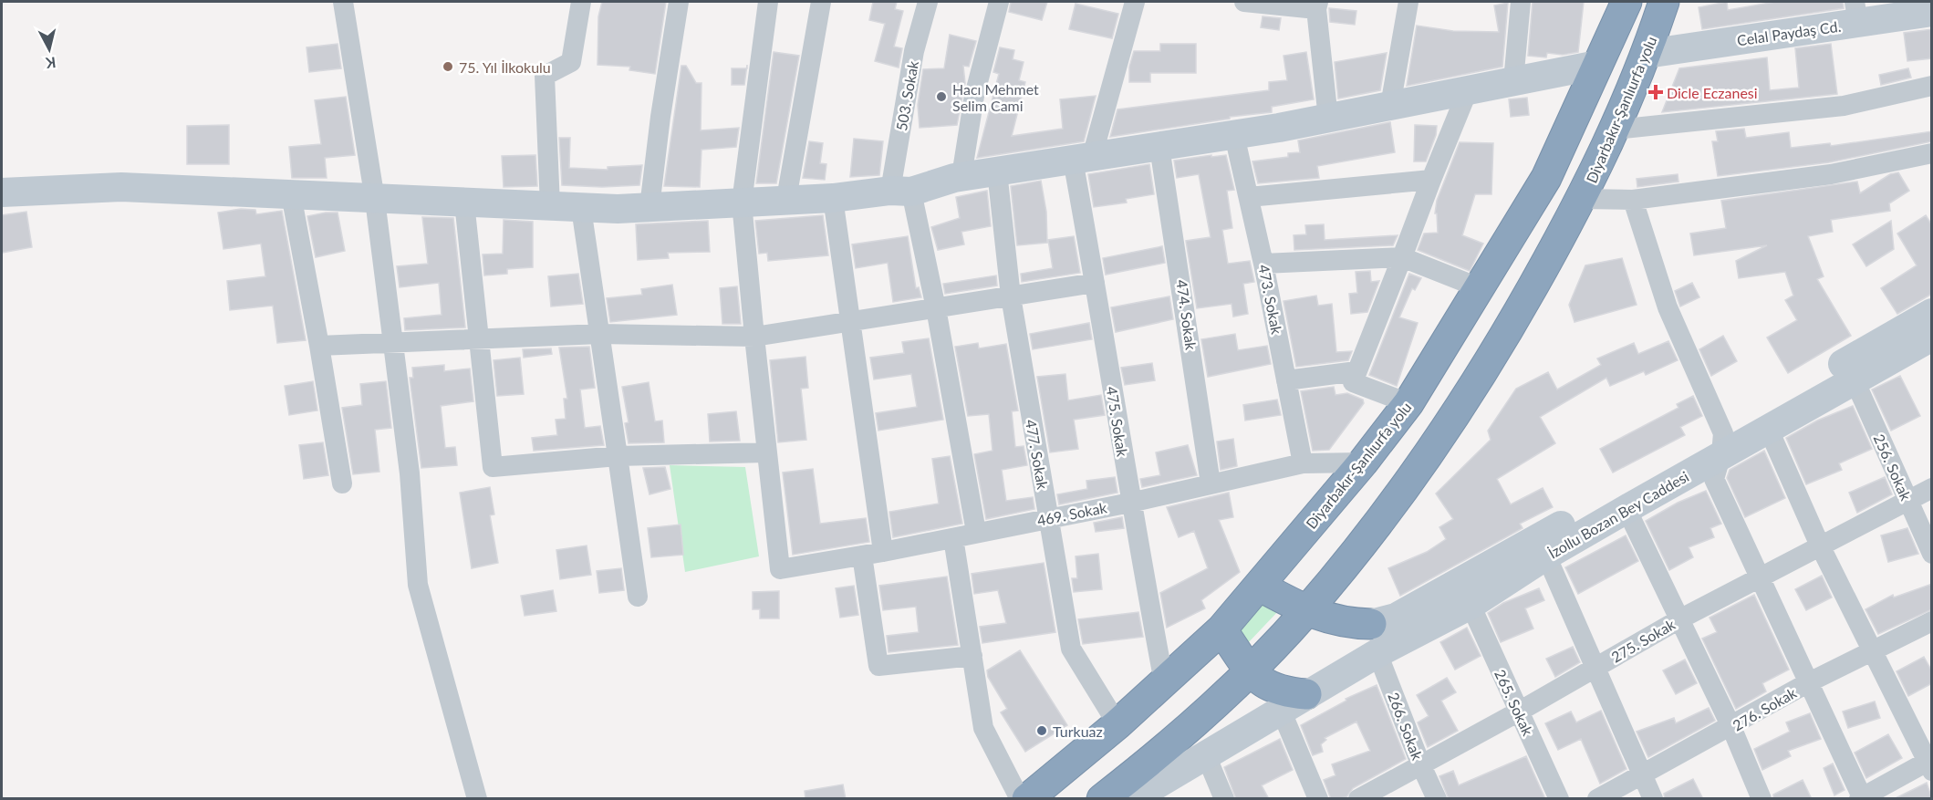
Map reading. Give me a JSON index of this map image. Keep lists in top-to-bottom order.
{
  "streets": {
    "highway": ["Diyarbakır-Şanlıurfa yolu"],
    "street": [
      "Celal Paydaş Cd.",
      "503. Sokak",
      "473. Sokak",
      "474. Sokak",
      "475. Sokak",
      "477. Sokak",
      "256. Sokak",
      "469. Sokak",
      "İzollu Bozan Bey Caddesi",
      "275. Sokak",
      "265. Sokak",
      "276. Sokak",
      "266. Sokak"
    ]
  },
  "crossings": [
    ["Celal Paydaş Cd.", "Diyarbakır-Şanlıurfa yolu"],
    ["Diyarbakır-Şanlıurfa yolu", "475. Sokak"],
    ["Diyarbakır-Şanlıurfa yolu", "477. Sokak"],
    ["Diyarbakır-Şanlıurfa yolu", "469. Sokak"],
    ["473. Sokak", "469. Sokak"],
    ["474. Sokak", "469. Sokak"],
    ["475. Sokak", "469. Sokak"],
    ["477. Sokak", "469. Sokak"],
    ["256. Sokak", "İzollu Bozan Bey Caddesi"],
    ["256. Sokak", "275. Sokak"],
    ["İzollu Bozan Bey Caddesi", "265. Sokak"],
    ["İzollu Bozan Bey Caddesi", "266. Sokak"],
    ["275. Sokak", "265. Sokak"],
    ["275. Sokak", "266. Sokak"]
  ],
  "places": {
    "other": ["75. Yıl İlkokulu", "Hacı Mehmet Selim Cami", "Turkuaz"],
    "health": ["Dicle Eczanesi"]
  },
  "north": "bottom"
}
